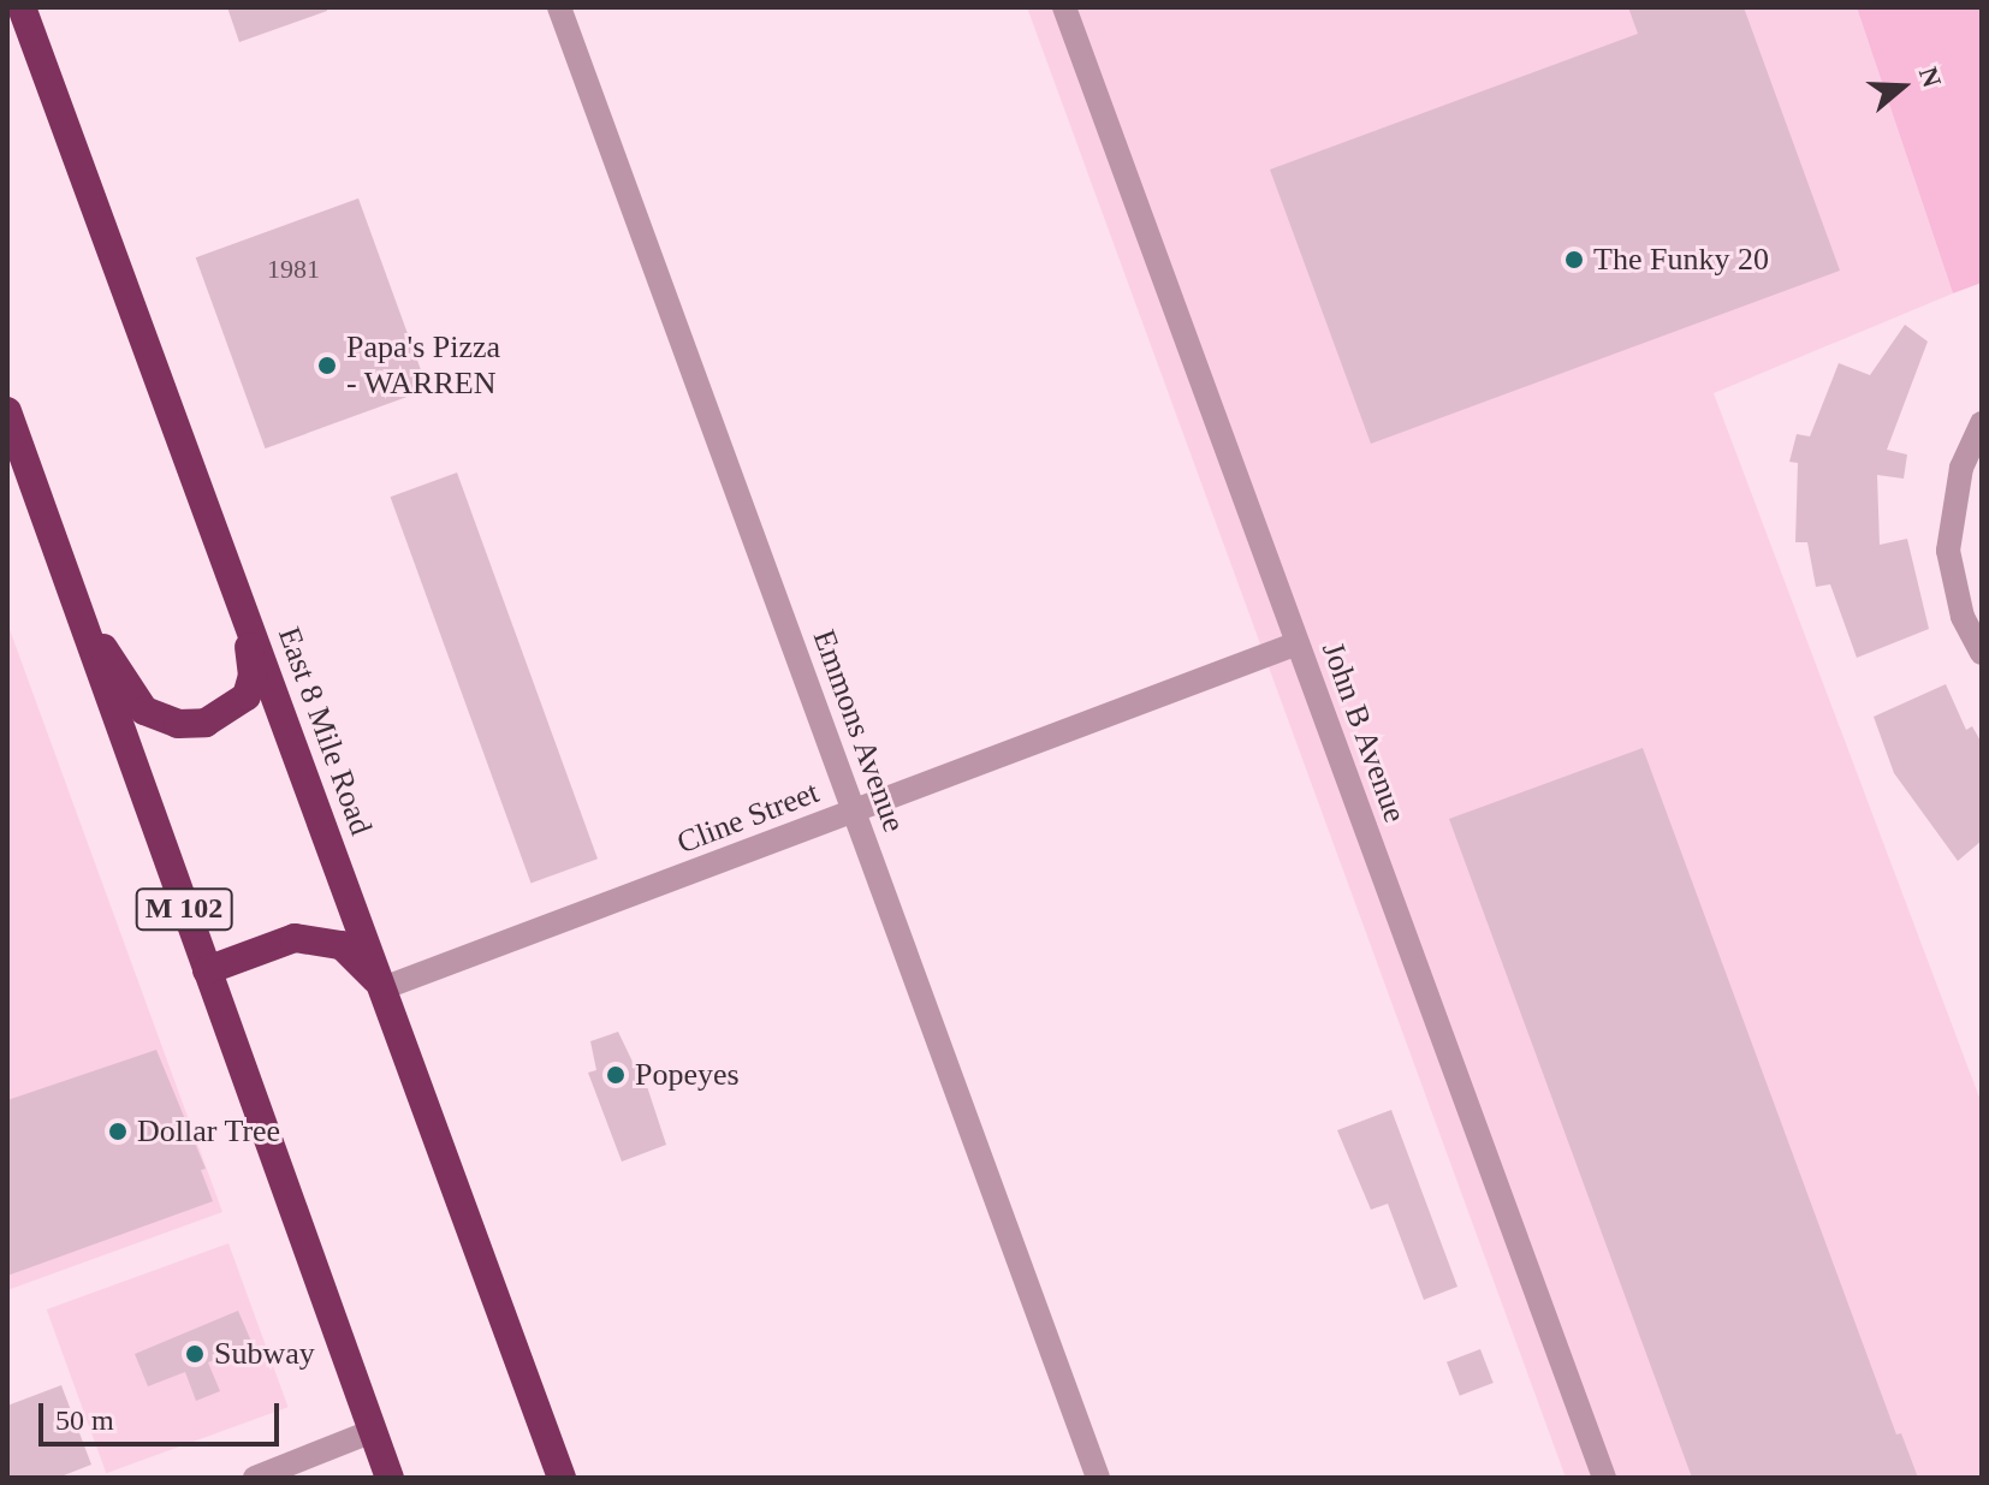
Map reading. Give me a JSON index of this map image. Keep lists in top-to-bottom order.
{
  "streets": {
    "highway": ["East 8 Mile Road", "M 102"],
    "street": ["Emmons Avenue", "John B Avenue", "Cline Street"]
  },
  "crossings": [
    ["East 8 Mile Road", "Cline Street"],
    ["Emmons Avenue", "Cline Street"],
    ["John B Avenue", "Cline Street"]
  ],
  "places": [
    "The Funky 20",
    "Papa's Pizza - WARREN",
    "Popeyes",
    "Dollar Tree",
    "Subway"
  ],
  "house_numbers": ["1981"],
  "scale_bar": "50 m",
  "north": "right"
}
